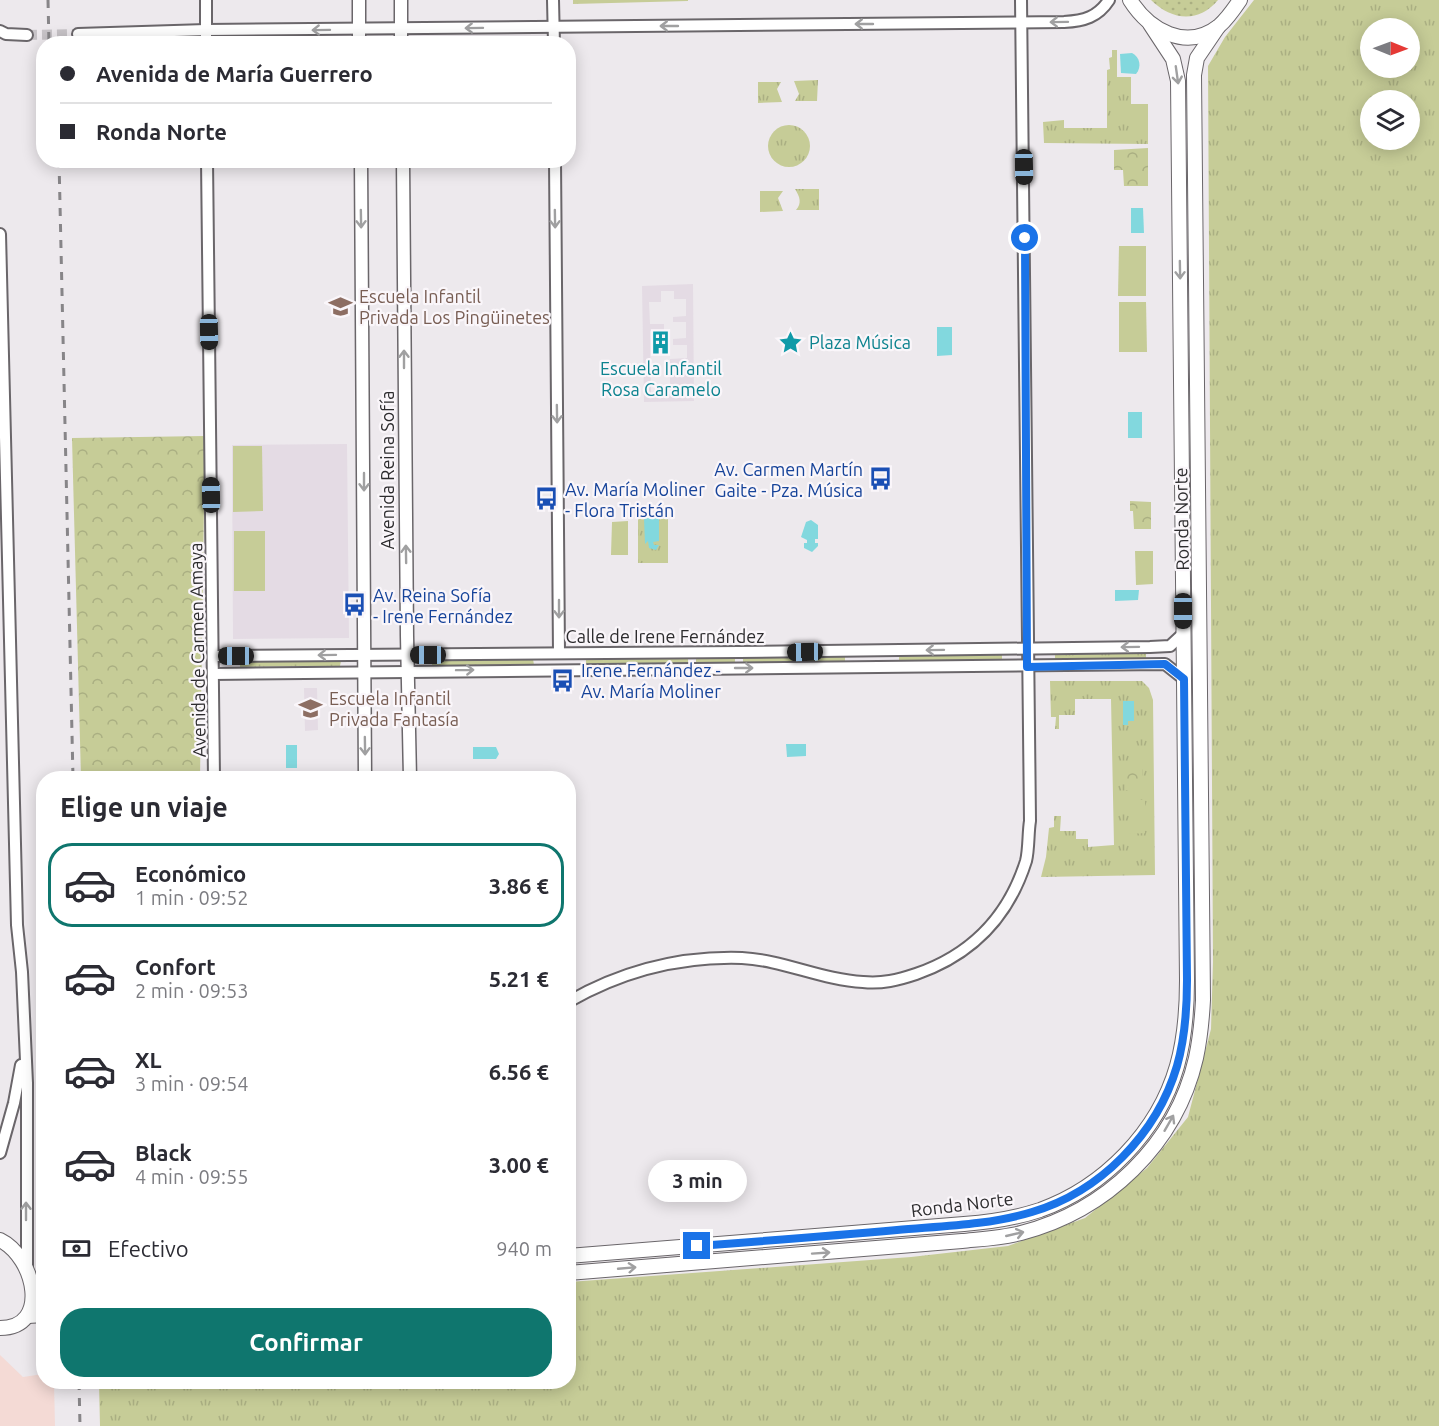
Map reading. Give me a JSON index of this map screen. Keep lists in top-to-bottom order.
{
  "streets": {
    "main road": ["Avenida Reina Sofía", "Ronda Norte"],
    "street": ["Calle de Irene Fernández", "Avenida de Carmen Amaya"]
  },
  "crossings": [
    ["Avenida Reina Sofía", "Calle de Irene Fernández"],
    ["Ronda Norte", "Calle de Irene Fernández"],
    ["Calle de Irene Fernández", "Avenida de Carmen Amaya"]
  ],
  "places": {
    "school or university": ["Escuela Infantil Privada Los Pingüinetes", "Escuela Infantil Privada Fantasía"],
    "building": ["Escuela Infantil Rosa Caramelo"],
    "place": ["Plaza Música"],
    "bus stop": [
      "Av. Carmen Martín Gaite - Pza. Música",
      "Av. María Moliner - Flora Tristán",
      "Av. Reina Sofía - Irene Fernández",
      "Irene Fernández - Av. María Moliner"
    ]
  },
  "north": "right",
  "page": {
    "banner": ["Avenida de María Guerrero", "Ronda Norte"],
    "heading": "Elige un viaje",
    "list": [
      {
        "name": "Económico",
        "note": "1 min · 09:52",
        "value": "3.86 €"
      },
      {
        "name": "Confort",
        "note": "2 min · 09:53",
        "value": "5.21 €"
      },
      {
        "name": "XL",
        "note": "3 min · 09:54",
        "value": "6.56 €"
      },
      {
        "name": "Black",
        "note": "4 min · 09:55",
        "value": "3.00 €"
      }
    ],
    "bubble": "3 min",
    "pay": ["Efectivo", "940 m"],
    "buttons": "Confirmar"
  }
}
